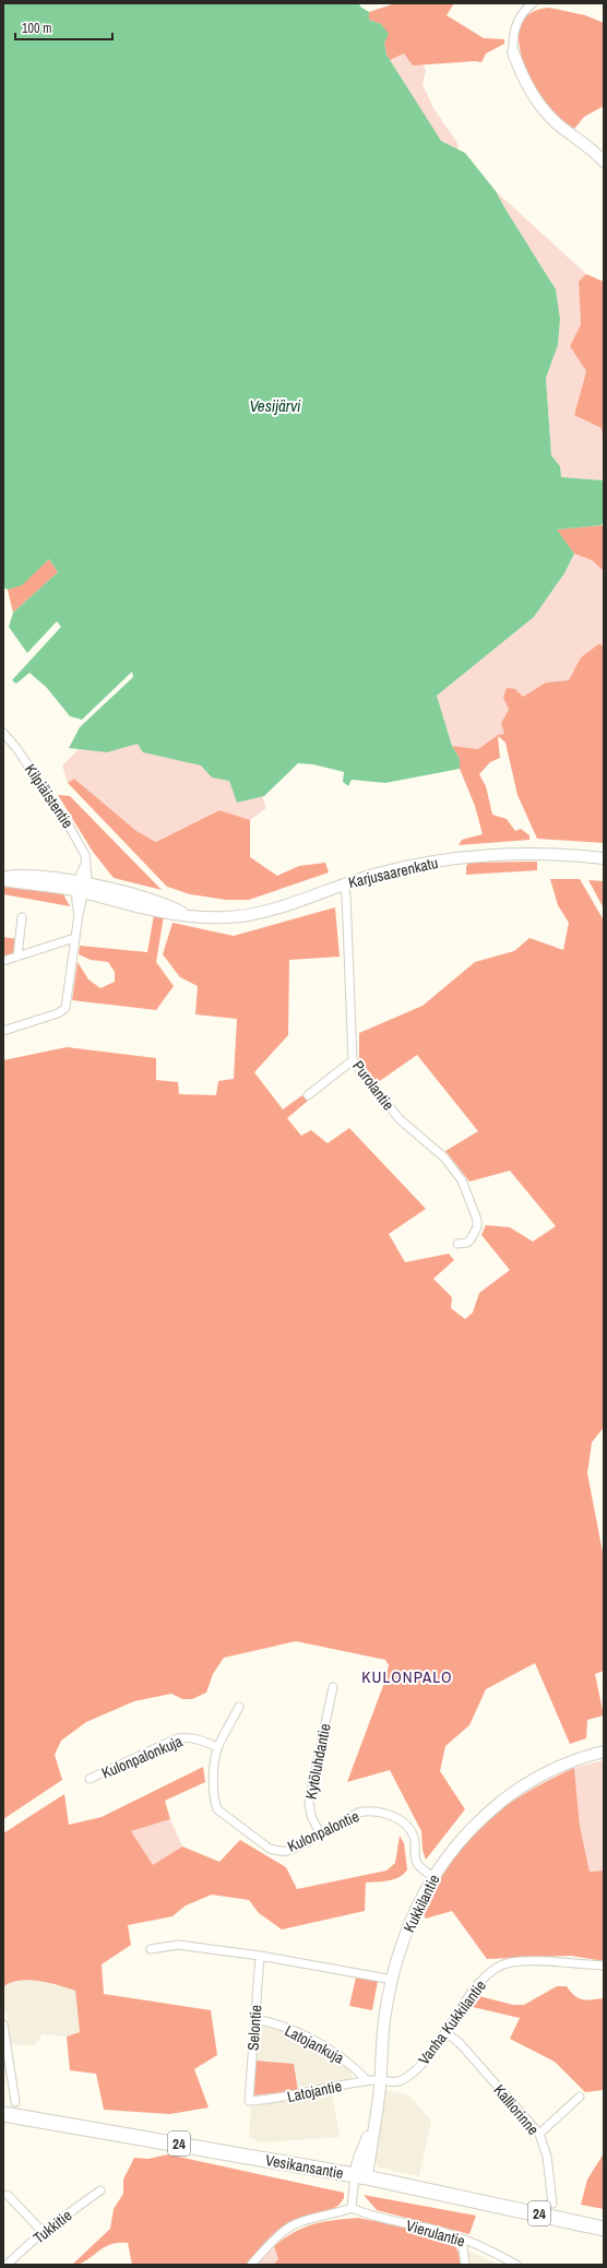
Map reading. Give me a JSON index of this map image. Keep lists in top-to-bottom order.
{
  "streets": {
    "highway": ["24", "Vesikansantie"],
    "street": [
      "Kilpiäistentie",
      "Karjusaarenkatu",
      "Purolantie",
      "Kulonpalonkuja",
      "Kytöluhdantie",
      "Kulonpalontie",
      "Kukkilantie",
      "Vanha Kukkilantie",
      "Selontie",
      "Latojankuja",
      "Latojantie",
      "Kalliorinne",
      "Tukkitie",
      "Vierulantie"
    ]
  },
  "crossings": [
    ["Kilpiäistentie", "Karjusaarenkatu"],
    ["Karjusaarenkatu", "Purolantie"],
    ["Kulonpalonkuja", "Kulonpalontie"],
    ["Kytöluhdantie", "Kulonpalontie"],
    ["Kulonpalontie", "Kukkilantie"],
    ["Kukkilantie", "Vanha Kukkilantie"],
    ["Kukkilantie", "Latojantie"],
    ["Kukkilantie", "Vesikansantie"],
    ["Vanha Kukkilantie", "Latojantie"],
    ["Vanha Kukkilantie", "Kalliorinne"],
    ["Selontie", "Latojankuja"],
    ["Selontie", "Latojantie"],
    ["Latojankuja", "Latojantie"]
  ],
  "districts": ["KULONPALO"],
  "water": ["Vesijärvi"],
  "scale_bar": "100 m"
}
